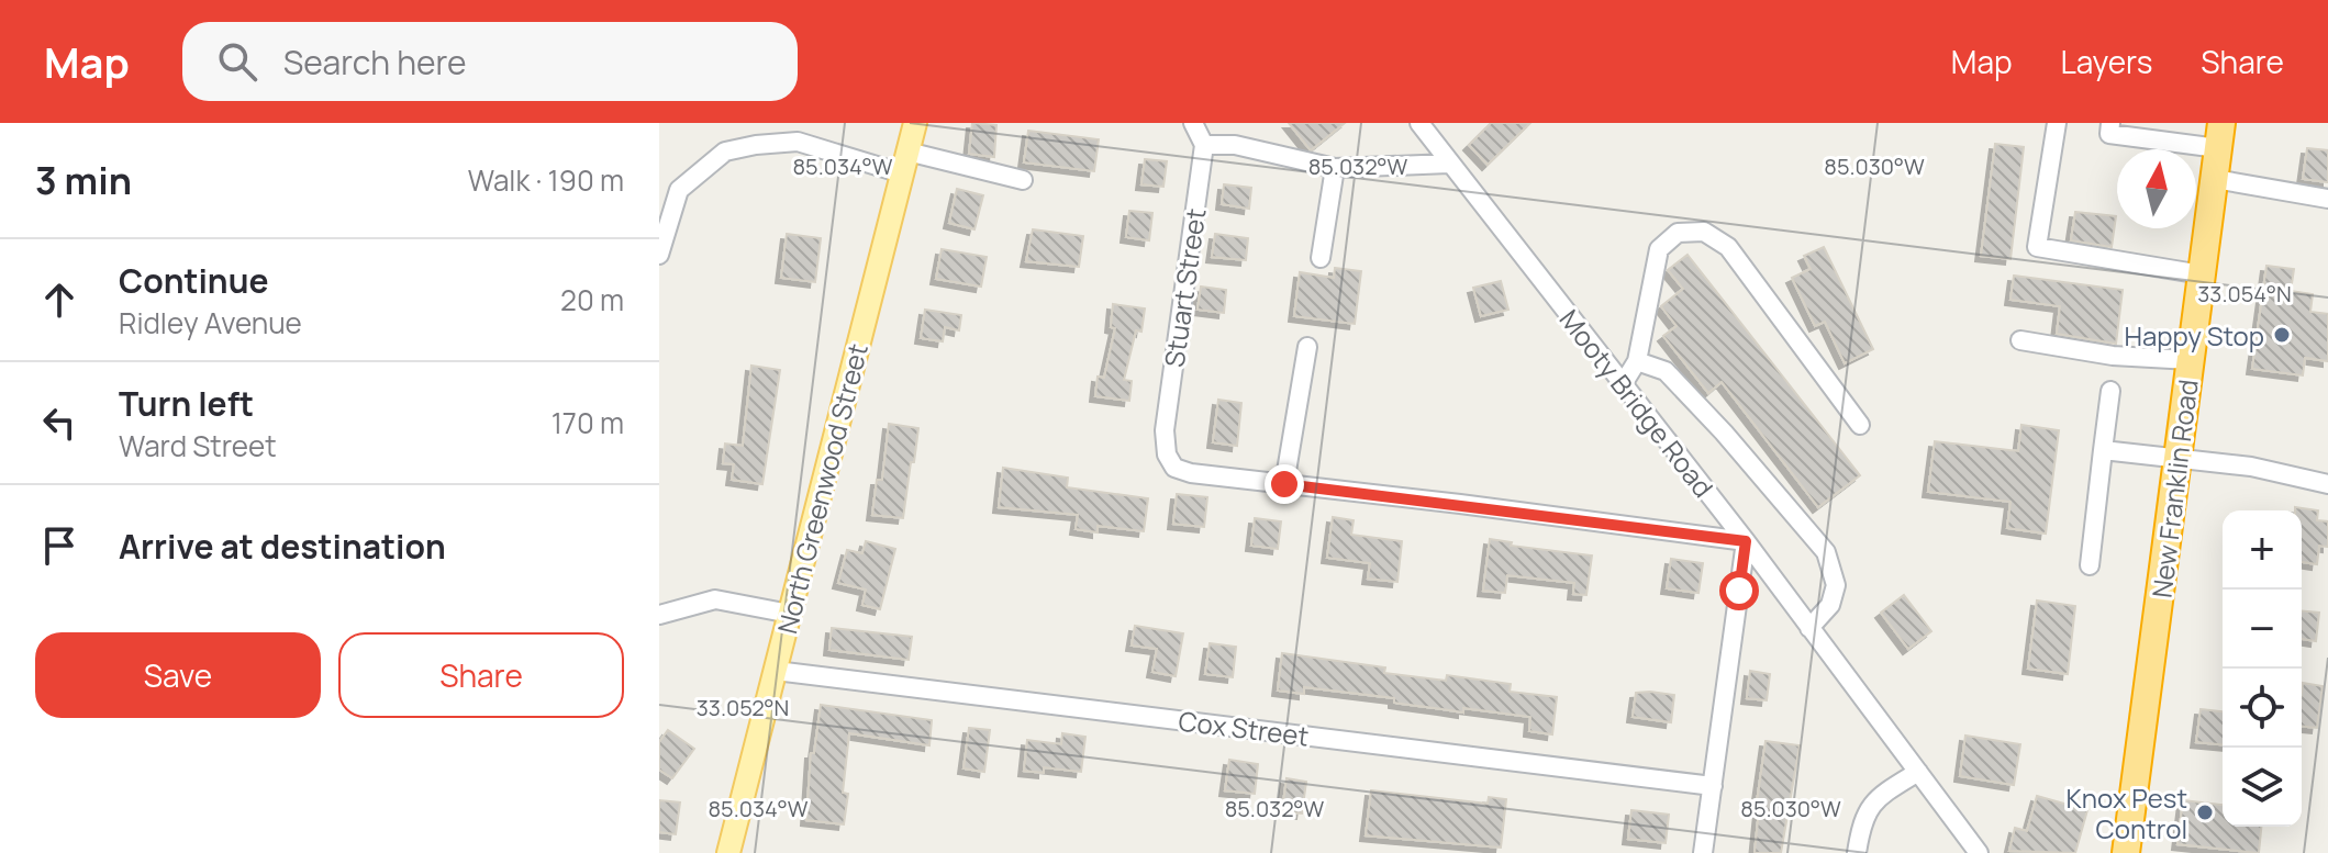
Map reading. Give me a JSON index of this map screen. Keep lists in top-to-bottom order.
{
  "streets": {
    "highway": ["New Franklin Road"],
    "main road": ["North Greenwood Street"],
    "street": ["Stuart Street", "Mooty Bridge Road", "Cox Street"]
  },
  "crossings": [
    ["North Greenwood Street", "Cox Street"]
  ],
  "places": ["Happy Stop", "Knox Pest Control"],
  "north": "top",
  "page": {
    "header": "Map",
    "search": "Search here",
    "nav": ["Map", "Layers", "Share"],
    "heading": ["3 min", "Walk · 190 m"],
    "list": [
      ["Continue", "Ridley Avenue", "20 m"],
      ["Turn left", "Ward Street", "170 m"],
      "Arrive at destination"
    ],
    "map_buttons": ["+", "−"],
    "buttons": ["Save", "Share"]
  },
  "coordinates": [
    "85.034°W",
    "85.032°W",
    "85.030°W",
    "33.054°N",
    "33.052°N"
  ]
}
